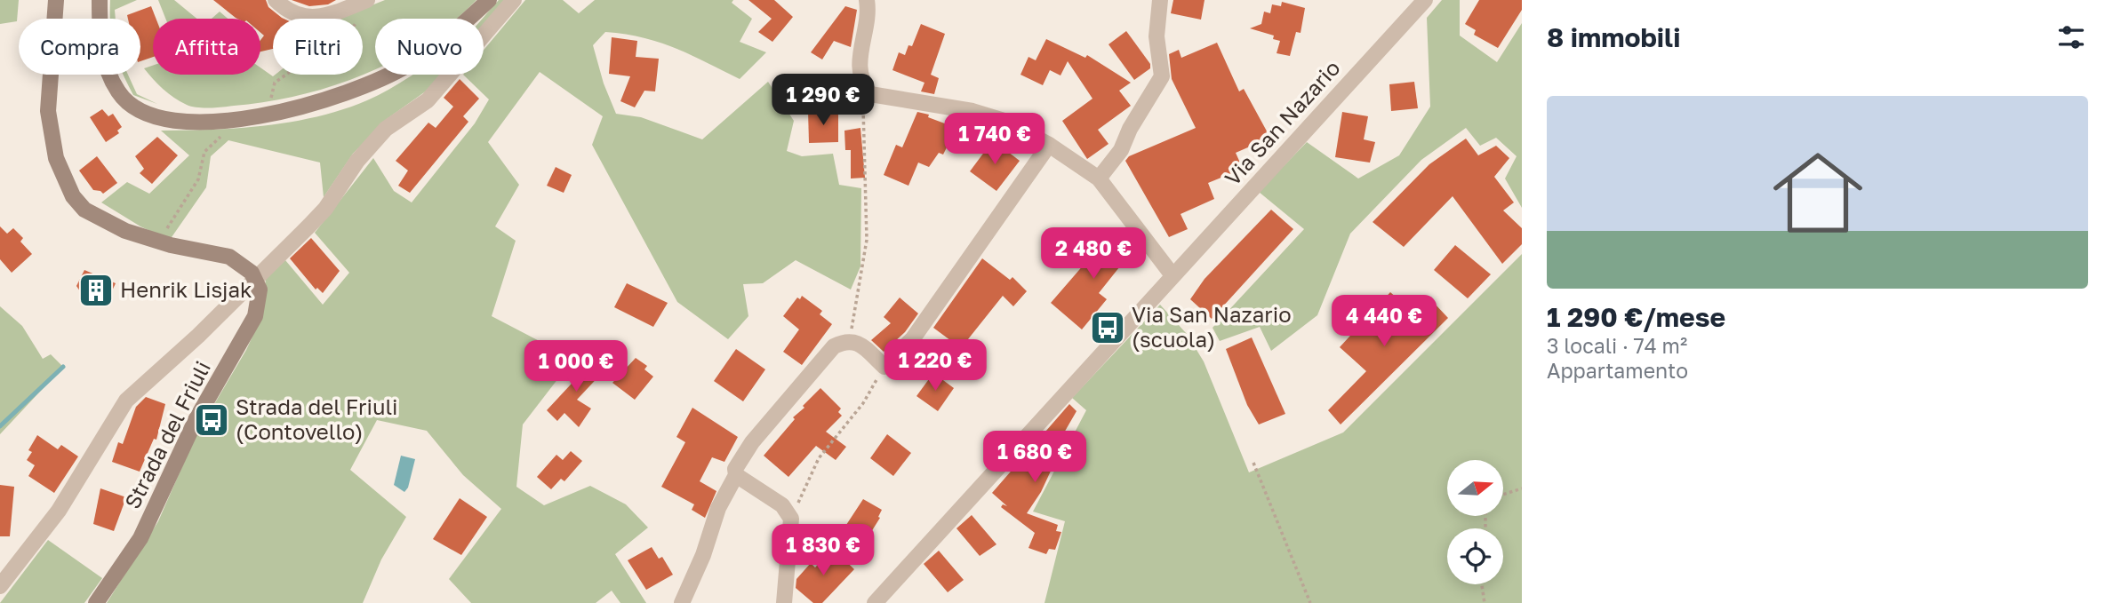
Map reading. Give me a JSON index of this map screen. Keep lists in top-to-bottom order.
{
  "streets": {
    "main road": ["Strada del Friuli"],
    "street": ["Via San Nazario"]
  },
  "places": {
    "building": ["Henrik Lisjak"],
    "bus stop": ["Via San Nazario (scuola)", "Strada del Friuli (Contovello)"]
  },
  "north": "right",
  "page": {
    "heading": "8 immobili",
    "chip": [
      "Compra",
      "Affitta",
      "Filtri",
      "Nuovo"
    ],
    "price": [
      "1 290 €",
      "1 740 €",
      "2 480 €",
      "4 440 €",
      "1 220 €",
      "1 000 €",
      "1 680 €",
      "1 830 €"
    ],
    "list": [
      {
        "name": "1 290 €/mese",
        "note": "3 locali · 74 m² · Appartamento"
      }
    ]
  }
}
